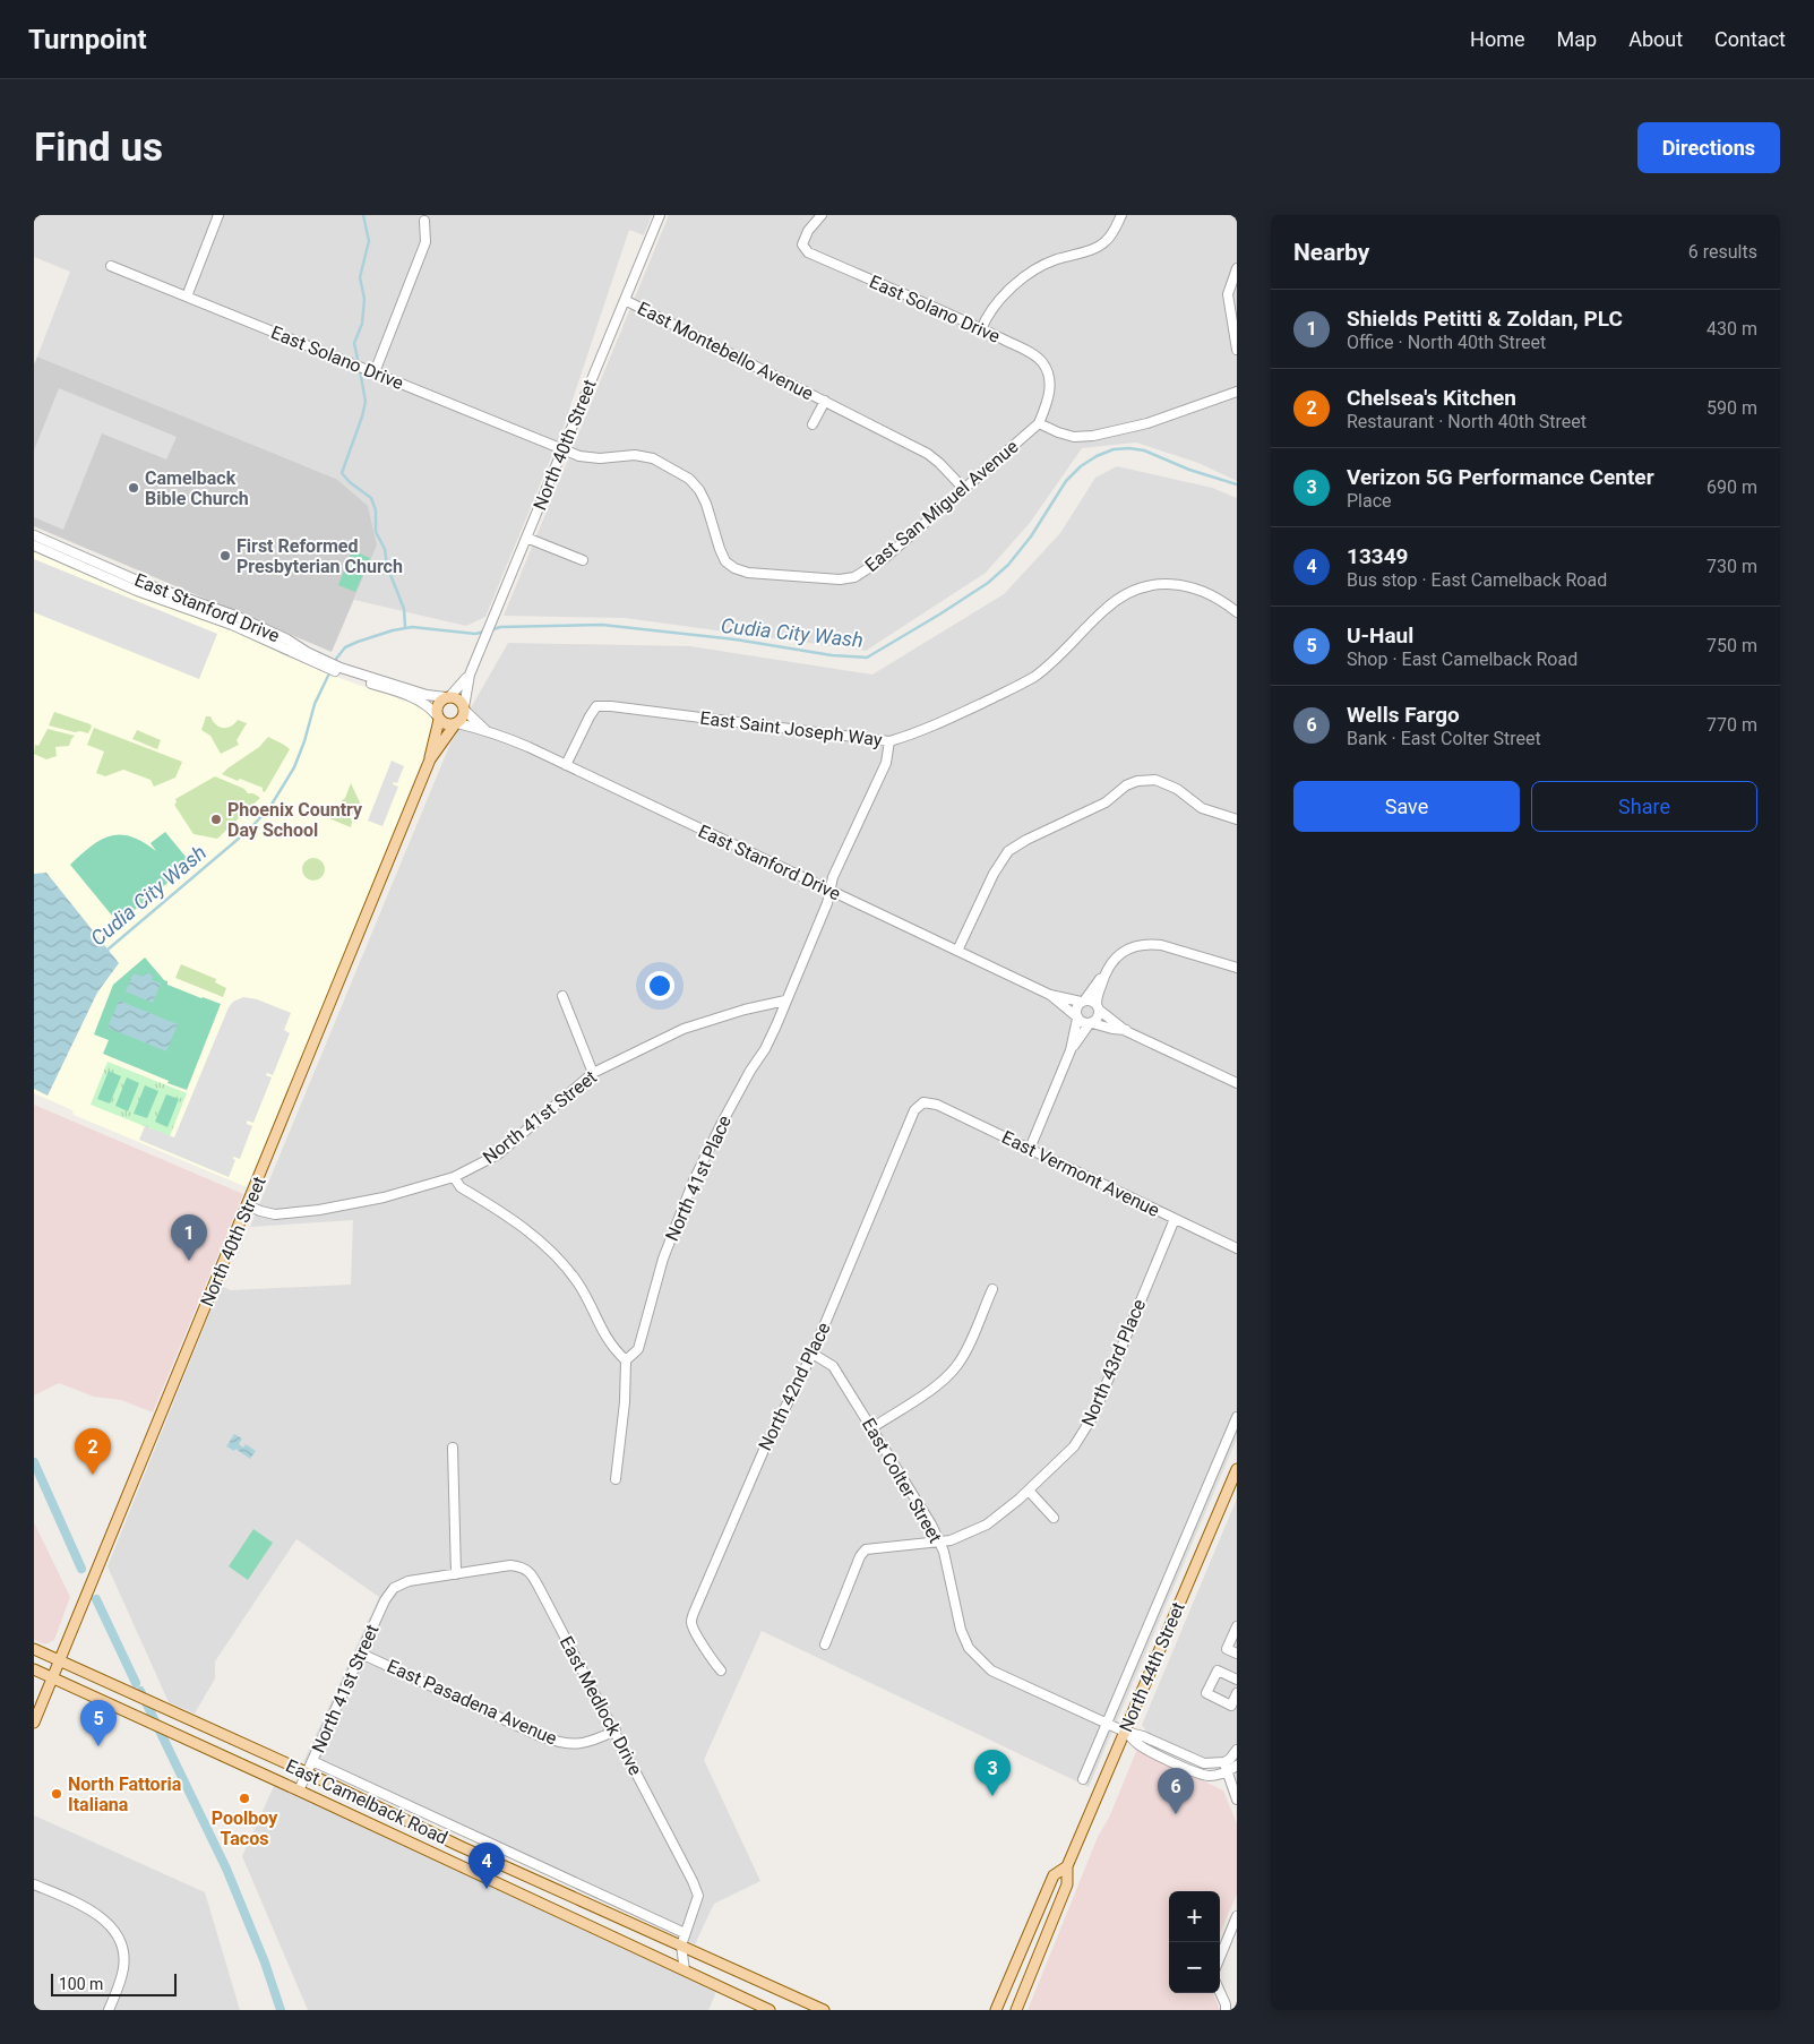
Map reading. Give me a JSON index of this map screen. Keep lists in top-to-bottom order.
{
  "streets": {
    "main road": ["North 40th Street", "North 44th Street", "East Camelback Road"],
    "street": [
      "East Solano Drive",
      "East Montebello Avenue",
      "East San Miguel Avenue",
      "East Stanford Drive",
      "East Saint Joseph Way",
      "North 41st Street",
      "East Vermont Avenue",
      "North 41st Place",
      "North 43rd Place",
      "North 42nd Place",
      "East Colter Street",
      "East Pasadena Avenue",
      "East Medlock Drive"
    ]
  },
  "crossings": [
    ["East Solano Drive", "North 40th Street"],
    ["East Solano Drive", "East San Miguel Avenue"],
    ["East Montebello Avenue", "North 40th Street"],
    ["East Montebello Avenue", "East San Miguel Avenue"],
    ["North 40th Street", "East San Miguel Avenue"],
    ["North 40th Street", "East Stanford Drive"],
    ["North 40th Street", "East Camelback Road"],
    ["East Stanford Drive", "East Saint Joseph Way"],
    ["East Stanford Drive", "North 41st Place"],
    ["East Saint Joseph Way", "North 41st Place"],
    ["North 41st Street", "North 41st Place"],
    ["North 41st Street", "East Pasadena Avenue"],
    ["North 41st Street", "East Medlock Drive"],
    ["North 41st Street", "East Camelback Road"],
    ["East Vermont Avenue", "North 43rd Place"],
    ["East Vermont Avenue", "North 42nd Place"],
    ["North 43rd Place", "East Colter Street"],
    ["North 42nd Place", "East Colter Street"],
    ["East Colter Street", "North 44th Street"],
    ["East Pasadena Avenue", "East Medlock Drive"],
    ["East Medlock Drive", "East Camelback Road"]
  ],
  "water": ["Cudia City Wash"],
  "places": [
    "Camelback Bible Church",
    "First Reformed Presbyterian Church",
    "Phoenix Country Day School",
    "North Fattoria Italiana",
    "Poolboy Tacos"
  ],
  "scale_bar": "100 m",
  "page": {
    "header": "Turnpoint",
    "nav": [
      "Home",
      "Map",
      "About",
      "Contact"
    ],
    "buttons": [
      "Directions",
      ["Save", "Share"]
    ],
    "title": "Find us",
    "heading": ["Nearby", "6 results"],
    "list": [
      {
        "mark": "1",
        "name": "Shields Petitti & Zoldan, PLC",
        "note": "Office · North 40th Street",
        "value": "430 m"
      },
      {
        "mark": "2",
        "name": "Chelsea's Kitchen",
        "note": "Restaurant · North 40th Street",
        "value": "590 m"
      },
      {
        "mark": "3",
        "name": "Verizon 5G Performance Center",
        "note": "Place",
        "value": "690 m"
      },
      {
        "mark": "4",
        "name": "13349",
        "note": "Bus stop · East Camelback Road",
        "value": "730 m"
      },
      {
        "mark": "5",
        "name": "U-Haul",
        "note": "Shop · East Camelback Road",
        "value": "750 m"
      },
      {
        "mark": "6",
        "name": "Wells Fargo",
        "note": "Bank · East Colter Street",
        "value": "770 m"
      }
    ],
    "pins": [
      "1",
      "2",
      "5",
      "3",
      "6",
      "4"
    ],
    "map_buttons": ["+", "−"],
    "scale": "100 m"
  }
}
